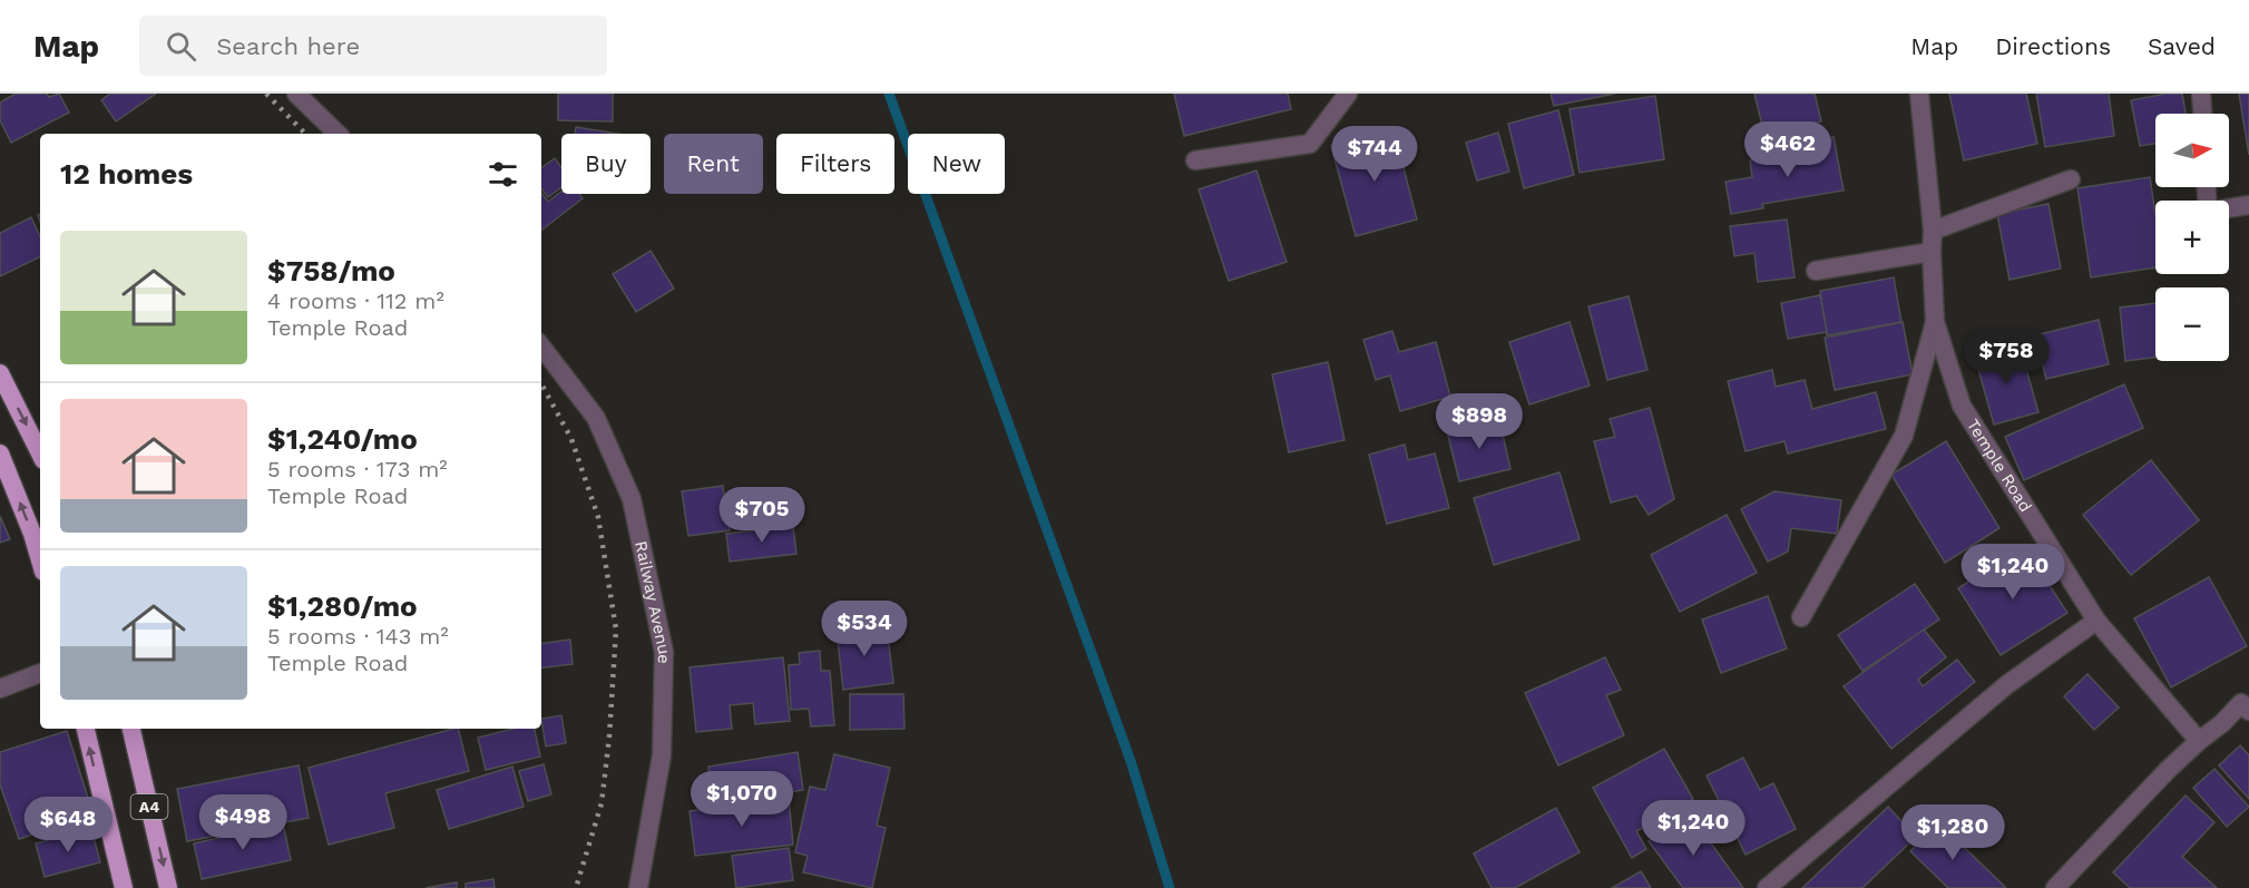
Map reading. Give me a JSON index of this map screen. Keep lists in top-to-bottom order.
{
  "streets": {
    "highway": ["A4"],
    "street": ["Temple Road", "Railway Avenue"]
  },
  "north": "right",
  "page": {
    "header": "Map",
    "search": "Search here",
    "nav": ["Map", "Directions", "Saved"],
    "map_buttons": ["+", "−"],
    "price": [
      "$462",
      "$744",
      "$758",
      "$898",
      "$705",
      "$1,240",
      "$534",
      "$1,070",
      "$498",
      "$648",
      "$1,240",
      "$1,280"
    ],
    "chip": [
      "Buy",
      "Rent",
      "Filters",
      "New"
    ],
    "heading": "12 homes",
    "list": [
      {
        "name": "$758/mo",
        "note": "4 rooms · 112 m² · Temple Road"
      },
      {
        "name": "$1,240/mo",
        "note": "5 rooms · 173 m² · Temple Road"
      },
      {
        "name": "$1,280/mo",
        "note": "5 rooms · 143 m² · Temple Road"
      }
    ]
  }
}
